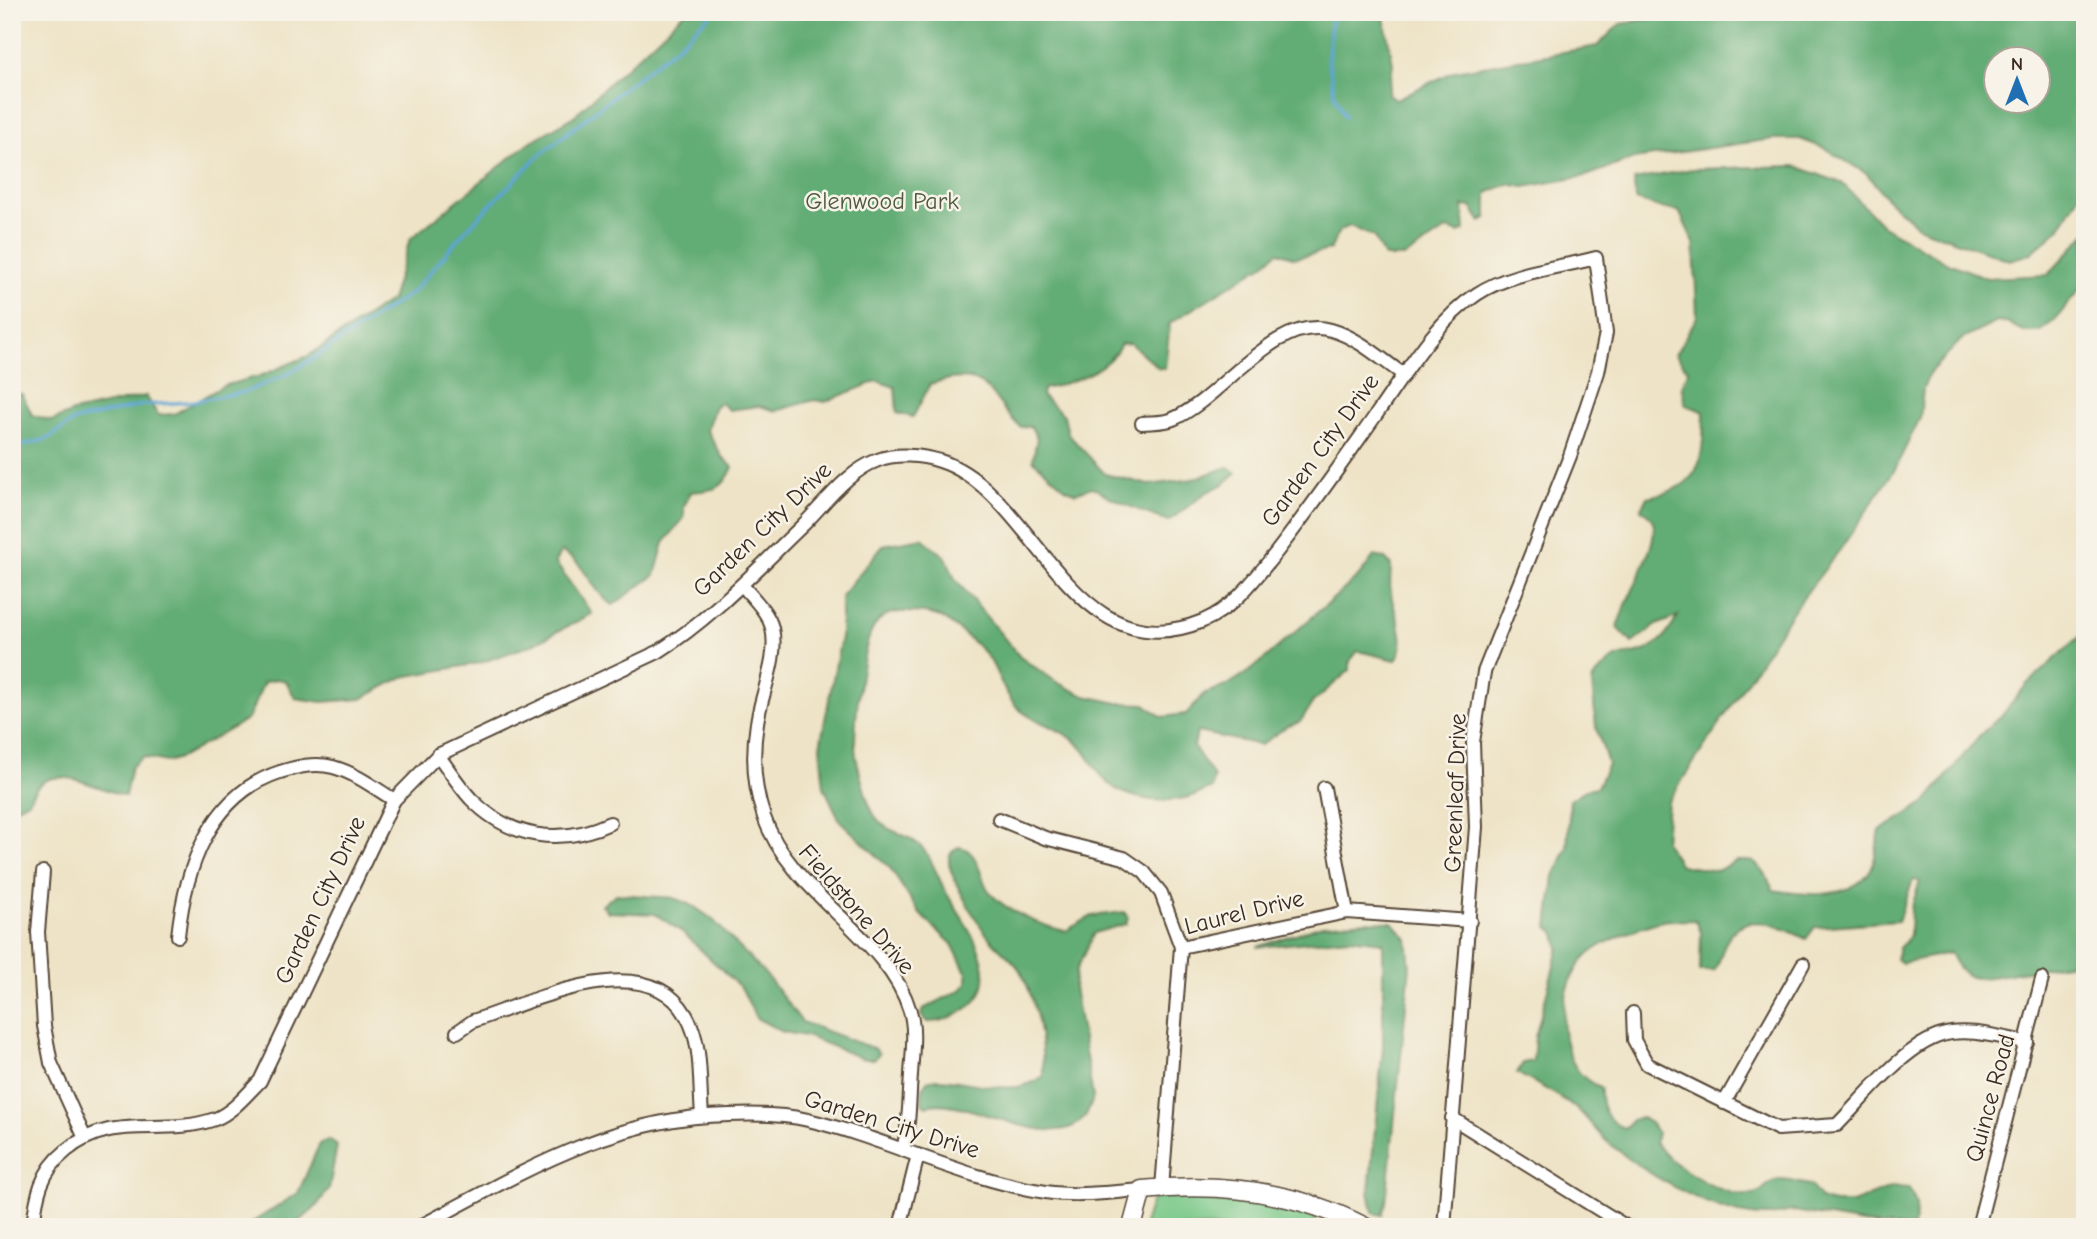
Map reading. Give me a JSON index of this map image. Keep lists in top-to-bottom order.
{
  "streets": {
    "street": [
      "Garden City Drive",
      "Greenleaf Drive",
      "Fieldstone Drive",
      "Laurel Drive",
      "Quince Road"
    ]
  },
  "crossings": [
    ["Garden City Drive", "Greenleaf Drive"],
    ["Garden City Drive", "Fieldstone Drive"],
    ["Garden City Drive", "Laurel Drive"],
    ["Greenleaf Drive", "Laurel Drive"]
  ],
  "parks": ["Glenwood Park"],
  "north": "top"
}
